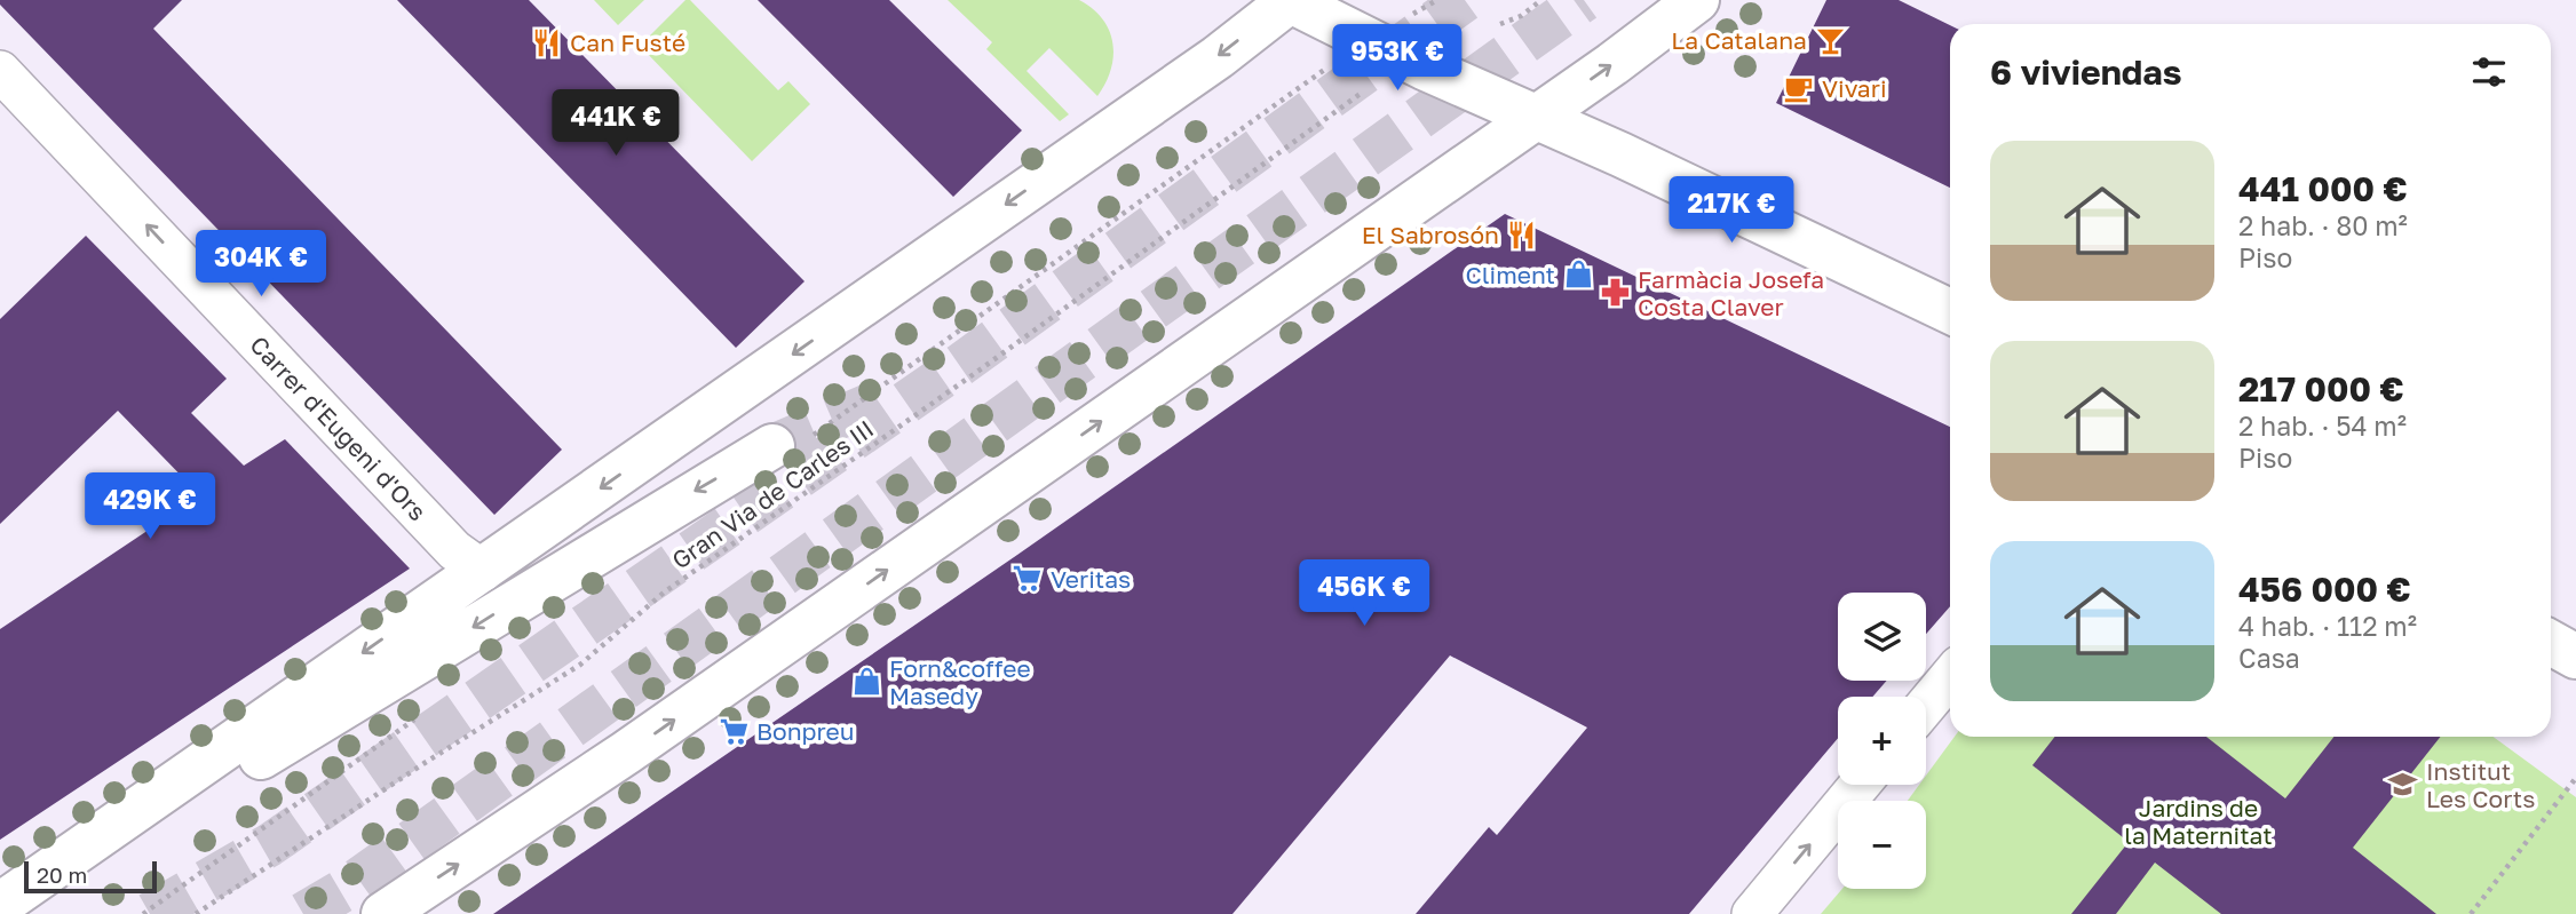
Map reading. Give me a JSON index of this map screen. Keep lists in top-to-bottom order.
{
  "streets": {
    "street": ["Carrer d'Eugeni d'Ors"],
    "path": ["Gran Via de Carles III"]
  },
  "one_way": ["Carrer d'Eugeni d'Ors"],
  "parks": ["Jardins de la Maternitat"],
  "places": {
    "bar": ["La Catalana"],
    "restaurant": ["Can Fusté", "El Sabrosón"],
    "cafe": ["Vivari"],
    "shop": ["Climent", "Forn&coffee Masedy"],
    "pharmacy": ["Farmàcia Josefa Costa Claver"],
    "supermarket": ["Veritas", "Bonpreu"],
    "school or university": ["Institut Les Corts"]
  },
  "scale_bar": "20 m",
  "page": {
    "price": [
      "953K €",
      "441K €",
      "217K €",
      "304K €",
      "429K €",
      "456K €"
    ],
    "heading": "6 viviendas",
    "list": [
      {
        "name": "441 000 €",
        "note": "2 hab. · 80 m² · Piso"
      },
      {
        "name": "217 000 €",
        "note": "2 hab. · 54 m² · Piso"
      },
      {
        "name": "456 000 €",
        "note": "4 hab. · 112 m² · Casa"
      }
    ],
    "map_buttons": ["+", "−"],
    "scale": "20 m"
  }
}
